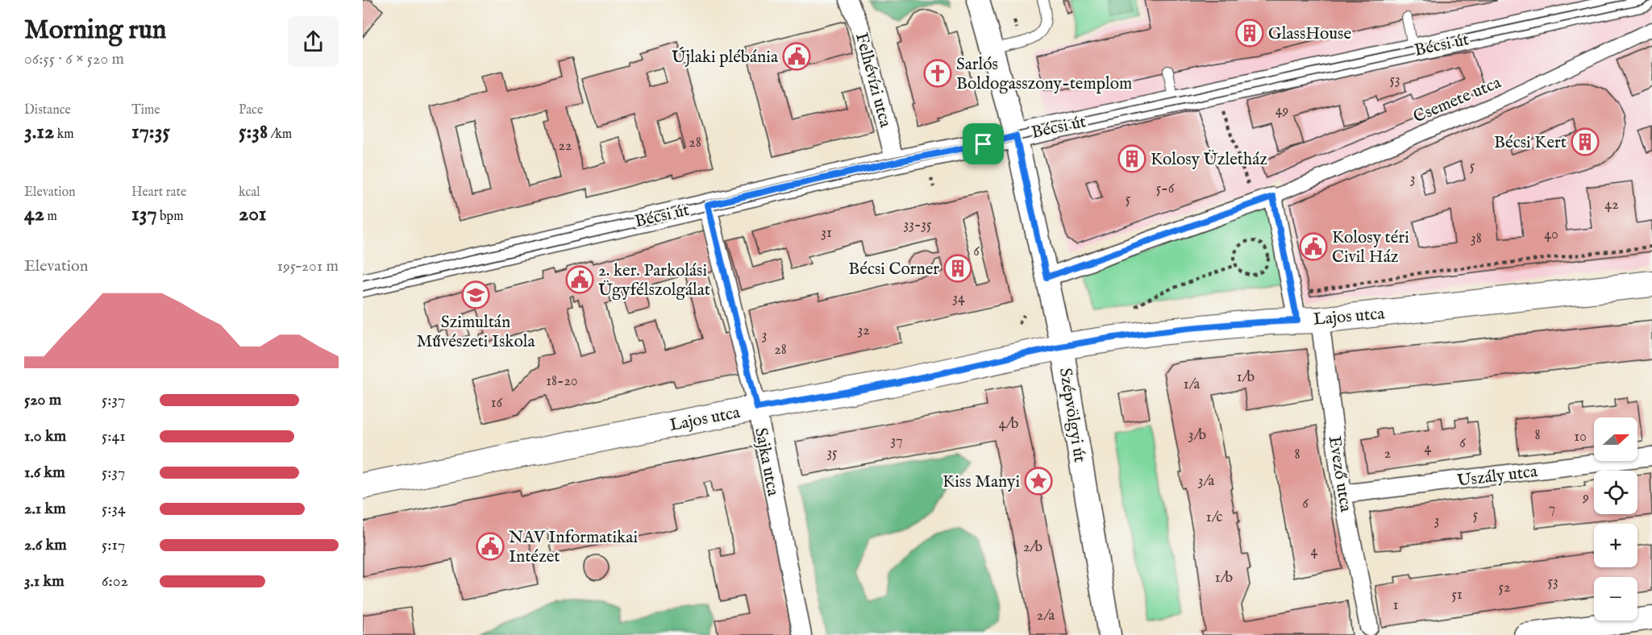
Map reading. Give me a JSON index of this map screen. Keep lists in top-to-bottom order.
{
  "streets": {
    "main road": ["Lajos utca"],
    "street": [
      "Bécsi út",
      "Felhévízi utca",
      "Csemete utca",
      "Szépvölgyi út",
      "Sajka utca",
      "Evező utca",
      "Uszály utca"
    ]
  },
  "crossings": [
    ["Bécsi út", "Felhévízi utca"],
    ["Bécsi út", "Szépvölgyi út"],
    ["Bécsi út", "Sajka utca"],
    ["Csemete utca", "Evező utca"],
    ["Lajos utca", "Szépvölgyi út"],
    ["Lajos utca", "Sajka utca"],
    ["Lajos utca", "Evező utca"],
    ["Evező utca", "Uszály utca"]
  ],
  "places": {
    "building": [
      "GlassHouse",
      "Bécsi Kert",
      "Kolosy Üzletház",
      "Bécsi Corner"
    ],
    "public building": [
      "Újlaki plébánia",
      "Kolosy téri Civil Ház",
      "2. ker. Parkolási Ügyfélszolgálat",
      "NAV Informatikai Intézet"
    ],
    "church": ["Sarlós Boldogasszony-templom"],
    "school or university": ["Szimultán Művészeti Iskola"],
    "place": ["Kiss Manyi"]
  },
  "house_numbers": [
    "53",
    "49",
    "28",
    "22",
    "5",
    "3",
    "5-6",
    "5",
    "42",
    "33-35",
    "31",
    "40",
    "38",
    "6",
    "34",
    "32",
    "3",
    "28",
    "1/b",
    "18-20",
    "1/a",
    "16",
    "4/b",
    "3/b",
    "8",
    "10",
    "37",
    "6",
    "4",
    "35",
    "2",
    "8",
    "3/a",
    "9",
    "6",
    "7",
    "5",
    "1/c",
    "3",
    "2/b",
    "4",
    "1/b",
    "53",
    "52",
    "51",
    "1",
    "2/a"
  ],
  "north": "right",
  "page": {
    "heading": ["Morning run", "06:55 · 6 × 520 m"],
    "stats": [
      ["Distance", "3.12 km"],
      ["Time", "17:35"],
      ["Pace", "5:38 /km"],
      ["Elevation", "42 m"],
      ["Heart rate", "137 bpm"],
      ["kcal", "201"]
    ],
    "chart": ["Elevation", "195–201 m"],
    "list": [
      {
        "name": "520 m",
        "note": "5:37"
      },
      {
        "name": "1.0 km",
        "note": "5:41"
      },
      {
        "name": "1.6 km",
        "note": "5:37"
      },
      {
        "name": "2.1 km",
        "note": "5:34"
      },
      {
        "name": "2.6 km",
        "note": "5:17"
      },
      {
        "name": "3.1 km",
        "note": "6:02"
      }
    ],
    "map_buttons": ["+", "−"]
  }
}
